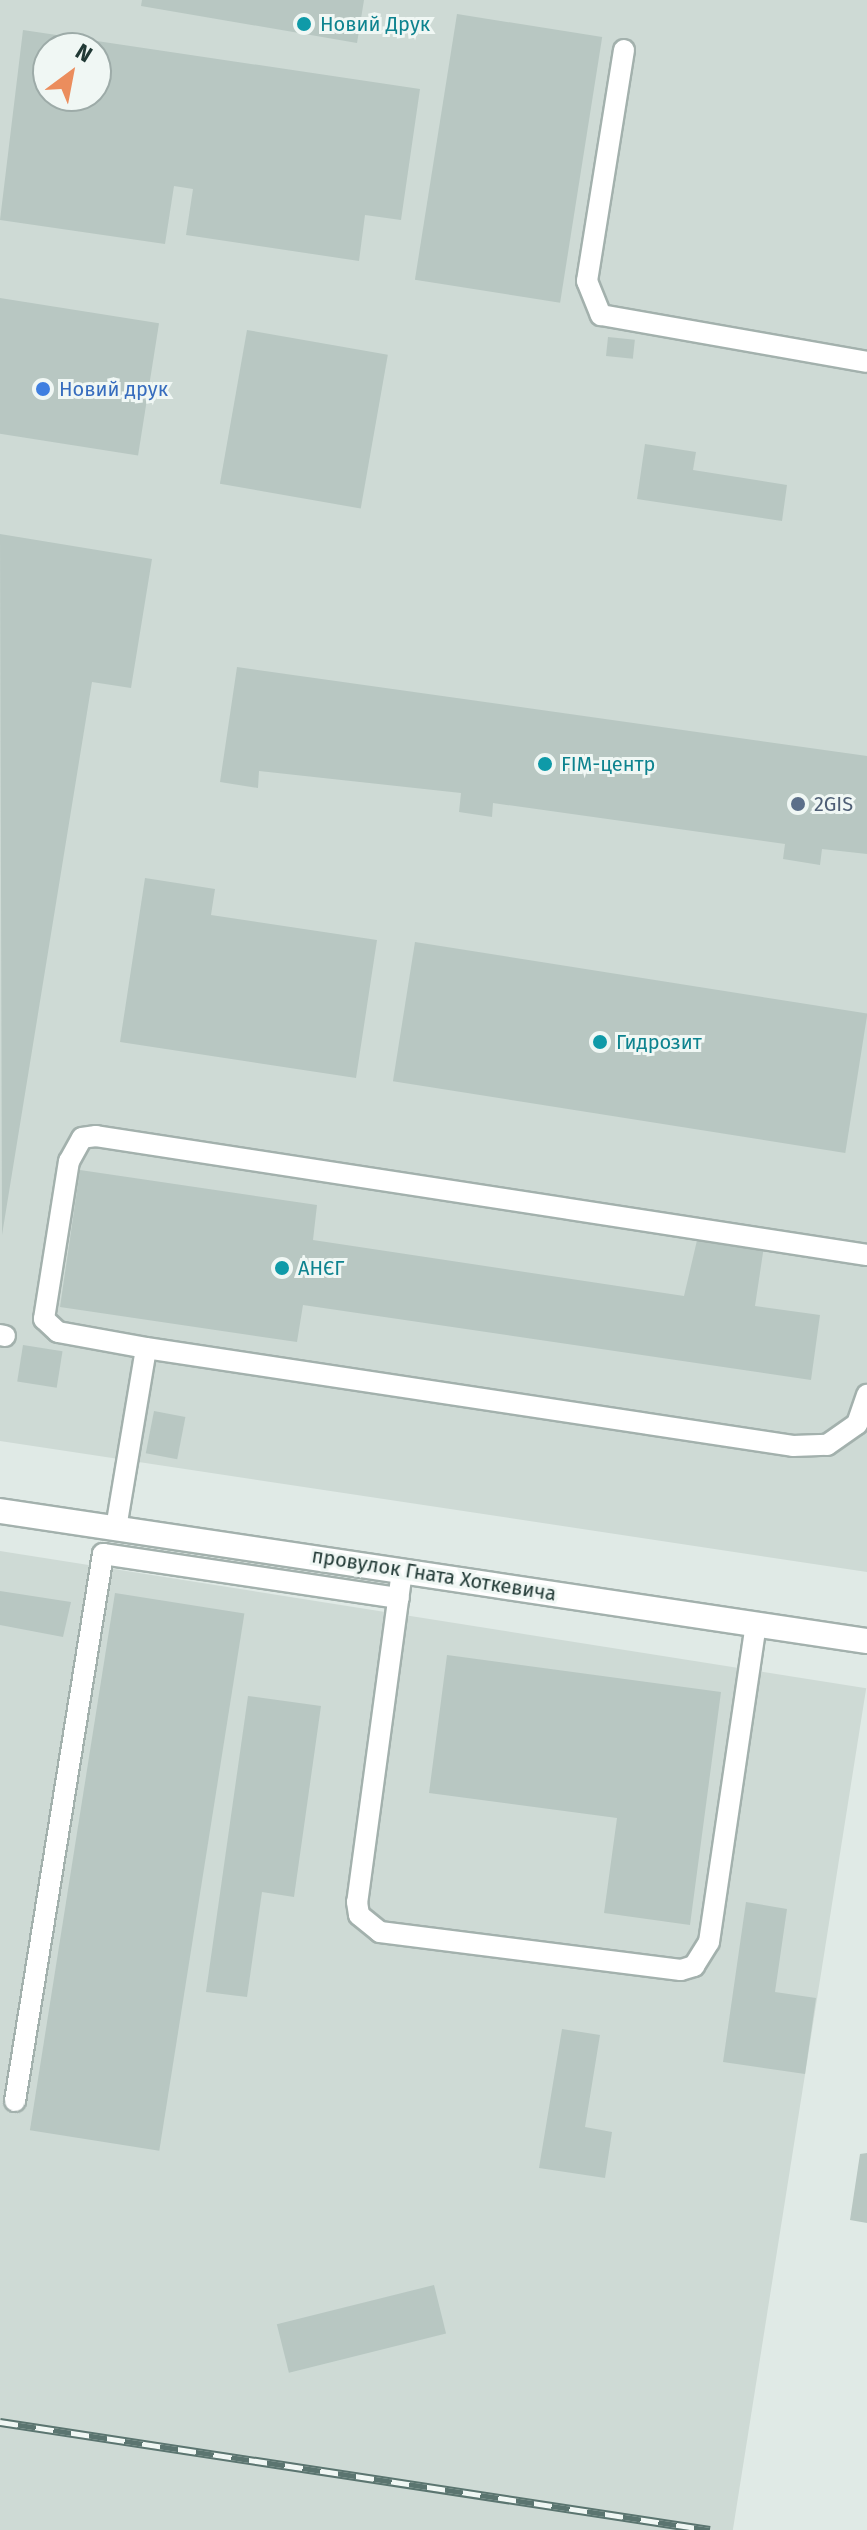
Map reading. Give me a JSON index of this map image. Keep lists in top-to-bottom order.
{
  "streets": {
    "street": ["провулок Гната Хоткевича"]
  },
  "places": [
    "Новий Друк",
    "Новий друк",
    "FIM-центр",
    "2GIS",
    "Гидрозит",
    "АНЄГ"
  ],
  "north": "top right"
}
